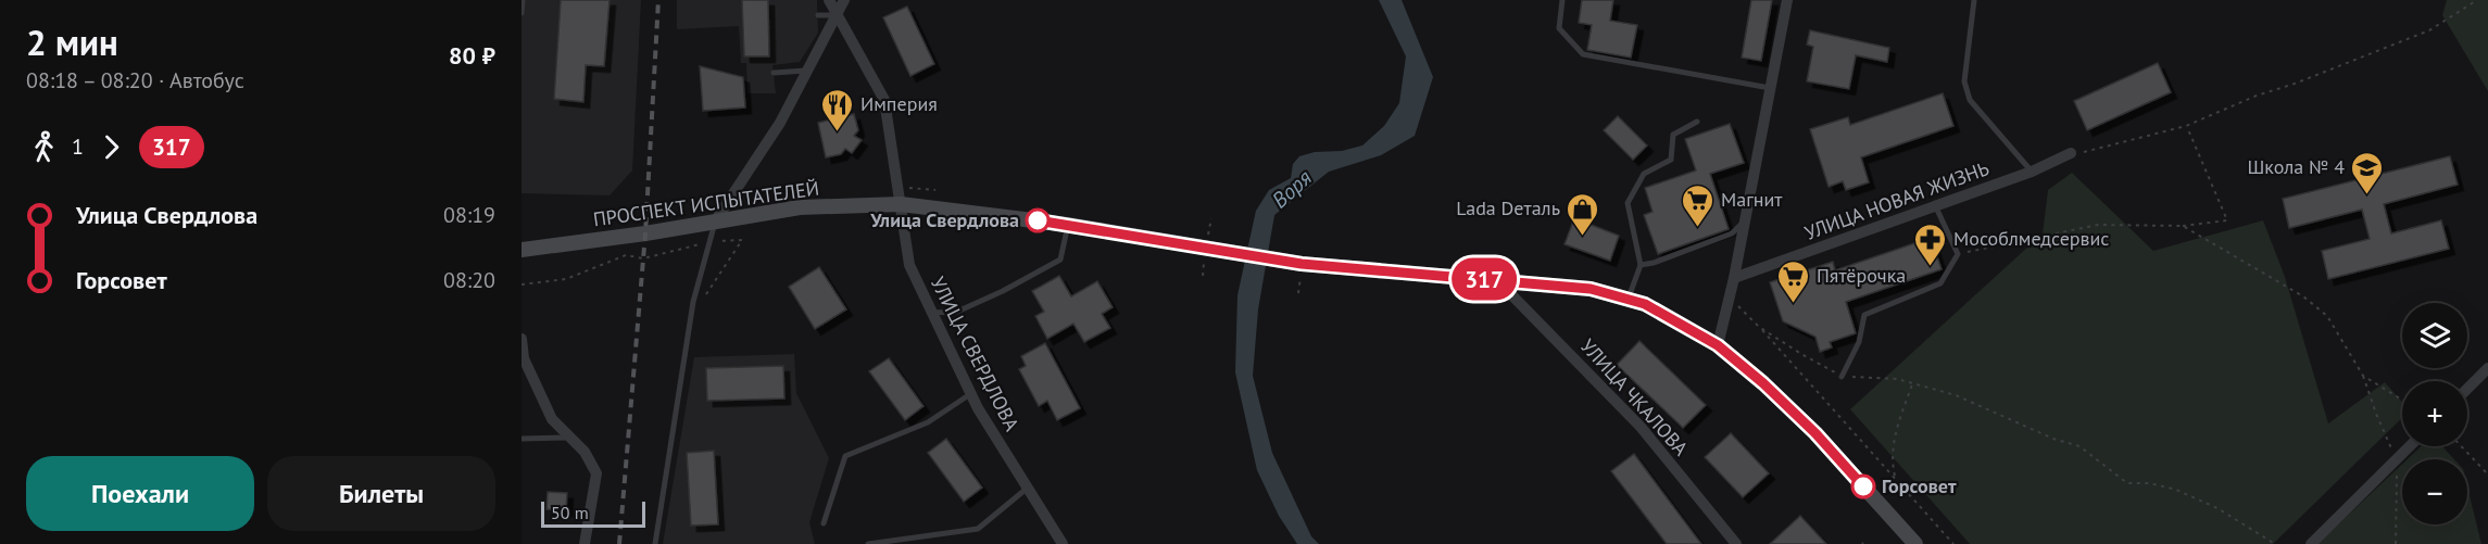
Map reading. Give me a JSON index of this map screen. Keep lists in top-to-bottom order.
{
  "streets": {
    "main road": ["ПРОСПЕКТ ИСПЫТАТЕЛЕЙ"],
    "street": ["УЛИЦА НОВАЯ ЖИЗНЬ", "УЛИЦА СВЕРДЛОВА", "УЛИЦА ЧКАЛОВА"]
  },
  "crossings": [
    ["ПРОСПЕКТ ИСПЫТАТЕЛЕЙ", "УЛИЦА СВЕРДЛОВА"],
    ["ПРОСПЕКТ ИСПЫТАТЕЛЕЙ", "УЛИЦА ЧКАЛОВА"]
  ],
  "water": ["Воря"],
  "places": {
    "restaurant": ["Империя"],
    "school or university": ["Школа № 4"],
    "other": ["Улица Свердлова", "Горсовет"],
    "supermarket": ["Магнит", "Пятёрочка"],
    "shop": ["Lada Dеталь"],
    "pharmacy": ["Мособлмедсервис"]
  },
  "lines": ["bus line 317"],
  "scale_bar": "50 m",
  "page": {
    "heading": ["2 мин", "08:18 – 08:20 · Автобус", "80 ₽"],
    "on_map": "317",
    "legs": ["1", "317"],
    "list": [
      {
        "name": "Улица Свердлова",
        "value": "08:19"
      },
      {
        "name": "Горсовет",
        "value": "08:20"
      }
    ],
    "map_buttons": ["+", "−"],
    "buttons": ["Поехали", "Билеты"],
    "scale": "50 m"
  }
}
